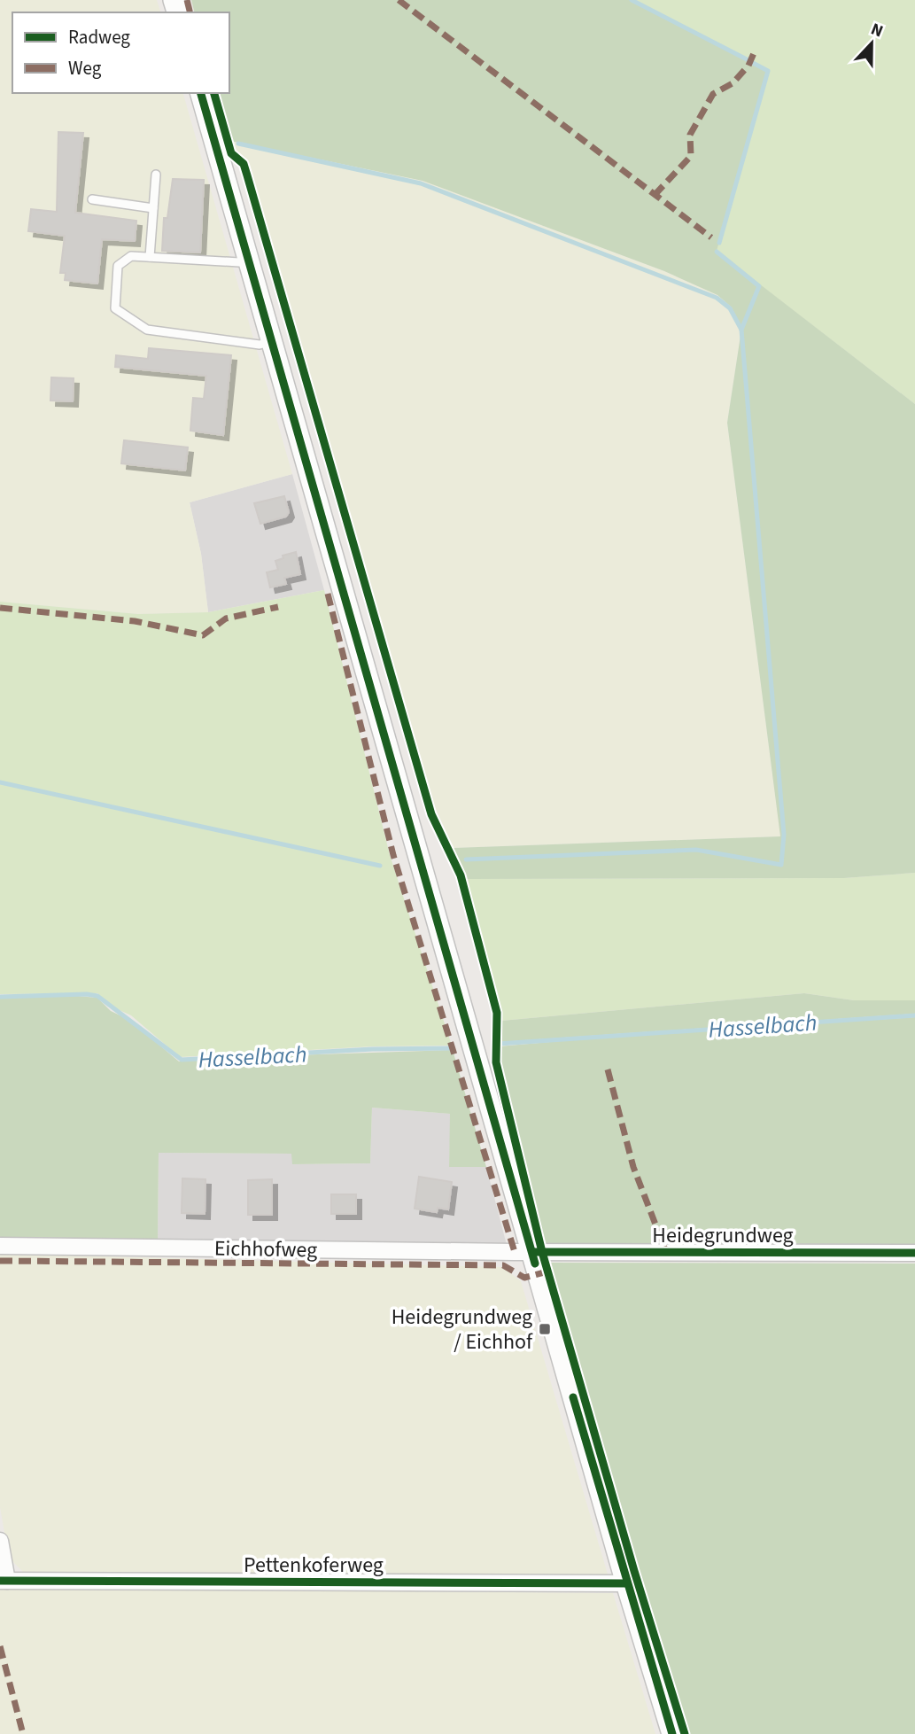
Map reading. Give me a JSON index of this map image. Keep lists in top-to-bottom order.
{
  "streets": {
    "street": ["Heidegrundweg", "Eichhofweg", "Pettenkoferweg"]
  },
  "crossings": [
    ["Heidegrundweg", "Eichhofweg"]
  ],
  "water": ["Hasselbach"],
  "places": {
    "transit": ["Heidegrundweg / Eichhof"]
  },
  "legend": ["Radweg", "Weg"],
  "north": "top"
}
